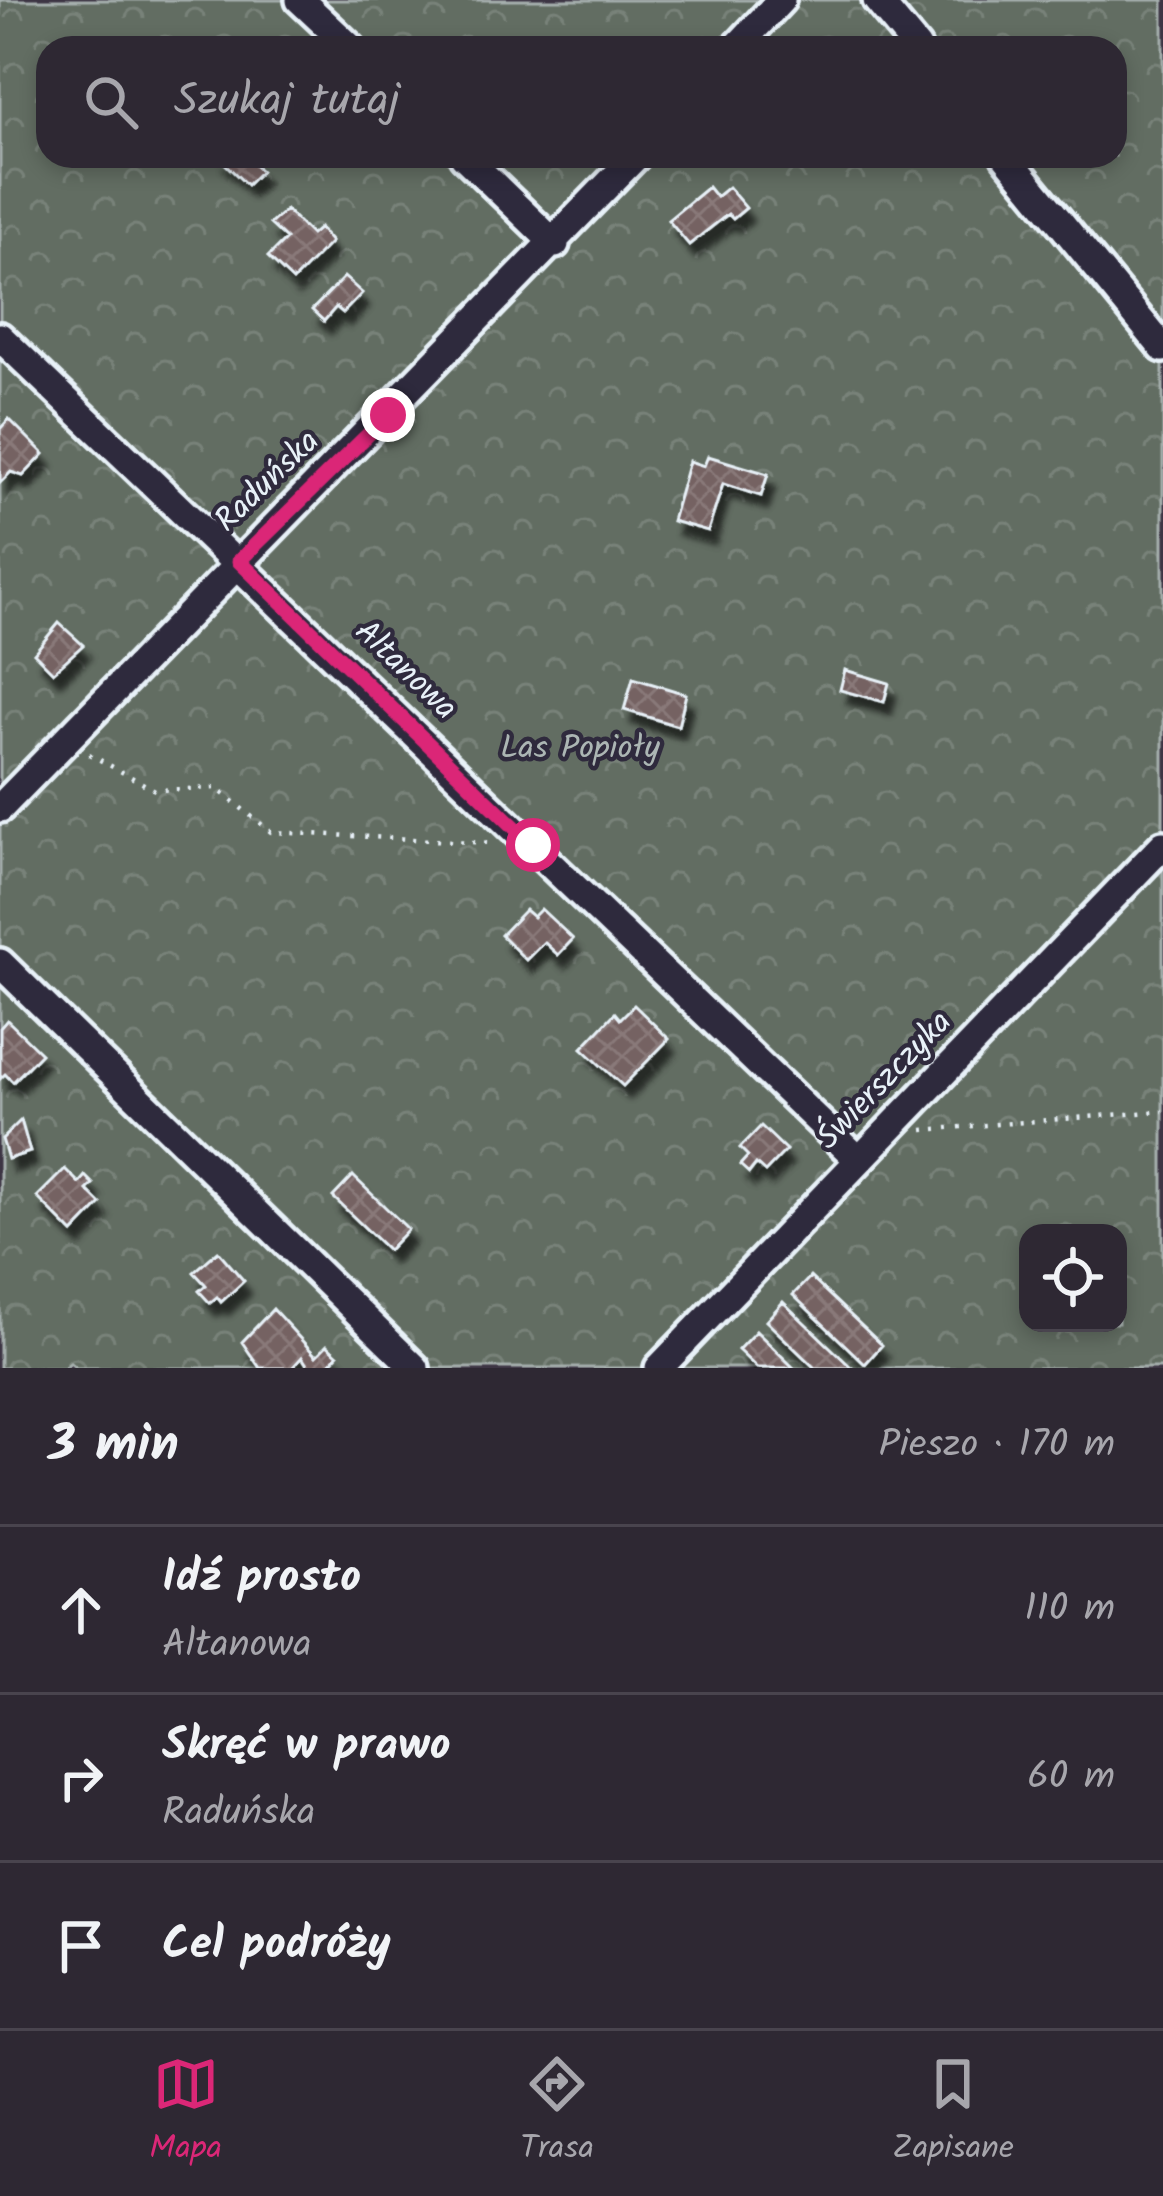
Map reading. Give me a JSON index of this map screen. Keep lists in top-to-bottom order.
{
  "streets": {
    "street": ["Raduńska", "Altanowa", "Świerszczyka"]
  },
  "crossings": [
    ["Raduńska", "Altanowa"],
    ["Altanowa", "Świerszczyka"]
  ],
  "parks": ["Las Popioły"],
  "page": {
    "search": "Szukaj tutaj",
    "heading": ["3 min", "Pieszo · 170 m"],
    "list": [
      ["Idź prosto", "Altanowa", "110 m"],
      ["Skręć w prawo", "Raduńska", "60 m"],
      "Cel podróży"
    ],
    "nav": ["Mapa", "Trasa", "Zapisane"]
  }
}
